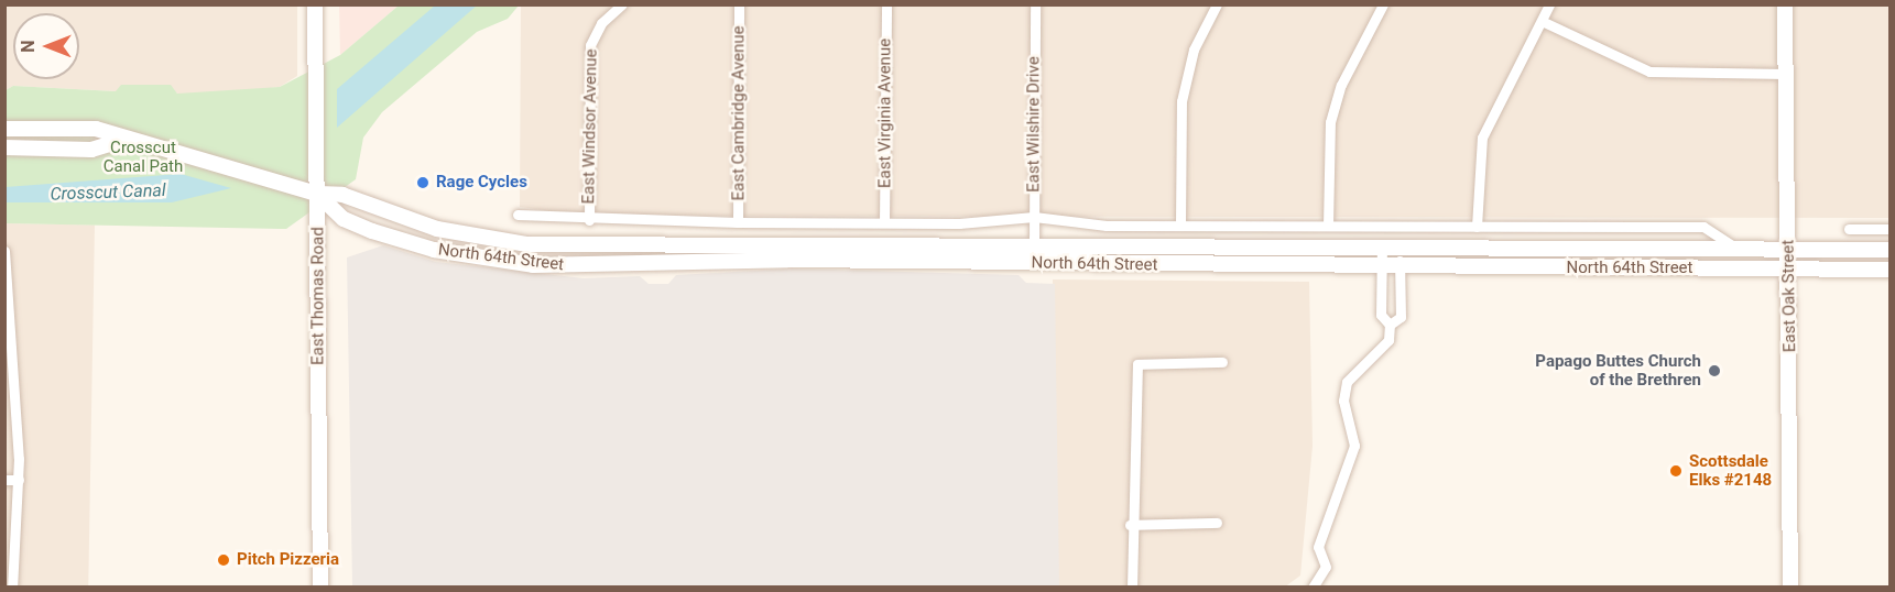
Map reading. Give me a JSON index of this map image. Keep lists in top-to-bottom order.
{
  "streets": {
    "main road": ["North 64th Street", "East Thomas Road", "East Oak Street"],
    "street": [
      "East Cambridge Avenue",
      "East Virginia Avenue",
      "East Wilshire Drive",
      "East Windsor Avenue"
    ]
  },
  "crossings": [
    ["East Wilshire Drive", "North 64th Street"],
    ["North 64th Street", "East Thomas Road"],
    ["North 64th Street", "East Oak Street"]
  ],
  "water": ["Crosscut Canal"],
  "parks": ["Crosscut Canal Path"],
  "places": [
    "Rage Cycles",
    "Papago Buttes Church of the Brethren",
    "Scottsdale Elks #2148",
    "Pitch Pizzeria"
  ],
  "north": "left"
}
